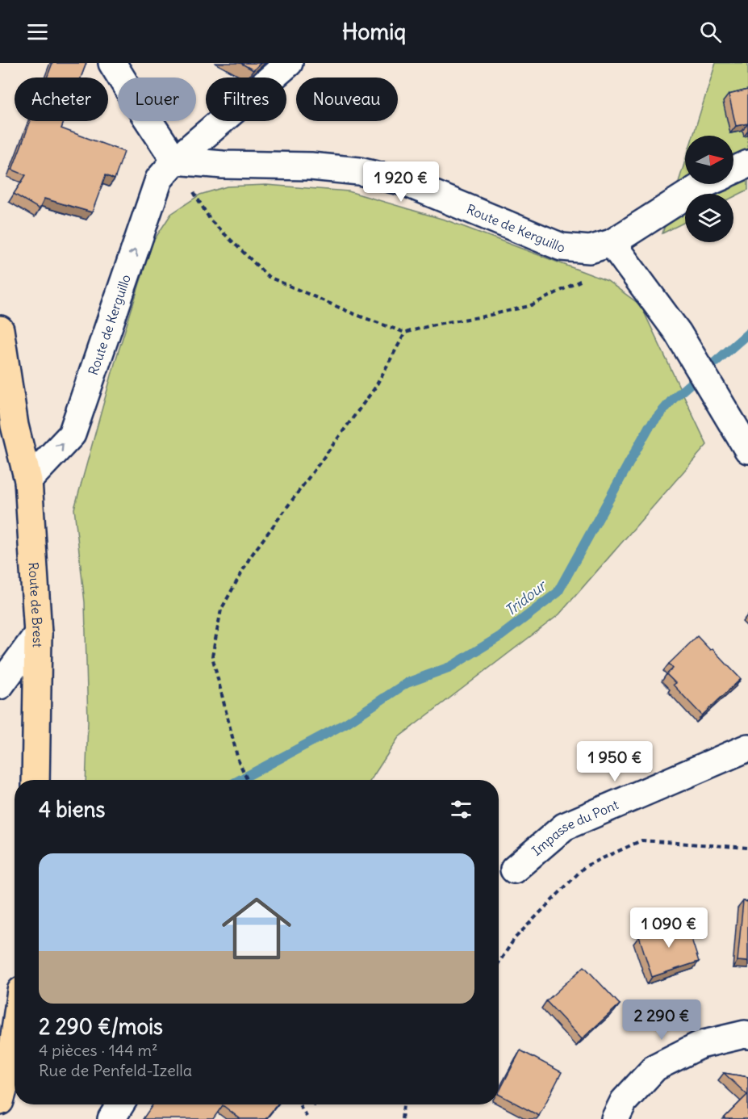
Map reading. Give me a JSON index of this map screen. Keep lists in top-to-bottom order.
{
  "streets": {
    "main road": ["Route de Brest"],
    "street": ["Route de Kerguillo", "Impasse du Pont"]
  },
  "crossings": [
    ["Route de Kerguillo", "Route de Brest"]
  ],
  "one_way": ["Route de Kerguillo"],
  "water": ["Tridour"],
  "north": "right",
  "page": {
    "header": "Homiq",
    "chip": [
      "Acheter",
      "Louer",
      "Filtres",
      "Nouveau"
    ],
    "price": [
      "1 920 €",
      "1 950 €",
      "1 090 €",
      "2 290 €"
    ],
    "heading": "4 biens",
    "list": [
      {
        "name": "2 290 €/mois",
        "note": "4 pièces · 144 m² · Rue de Penfeld-Izella"
      }
    ]
  }
}
